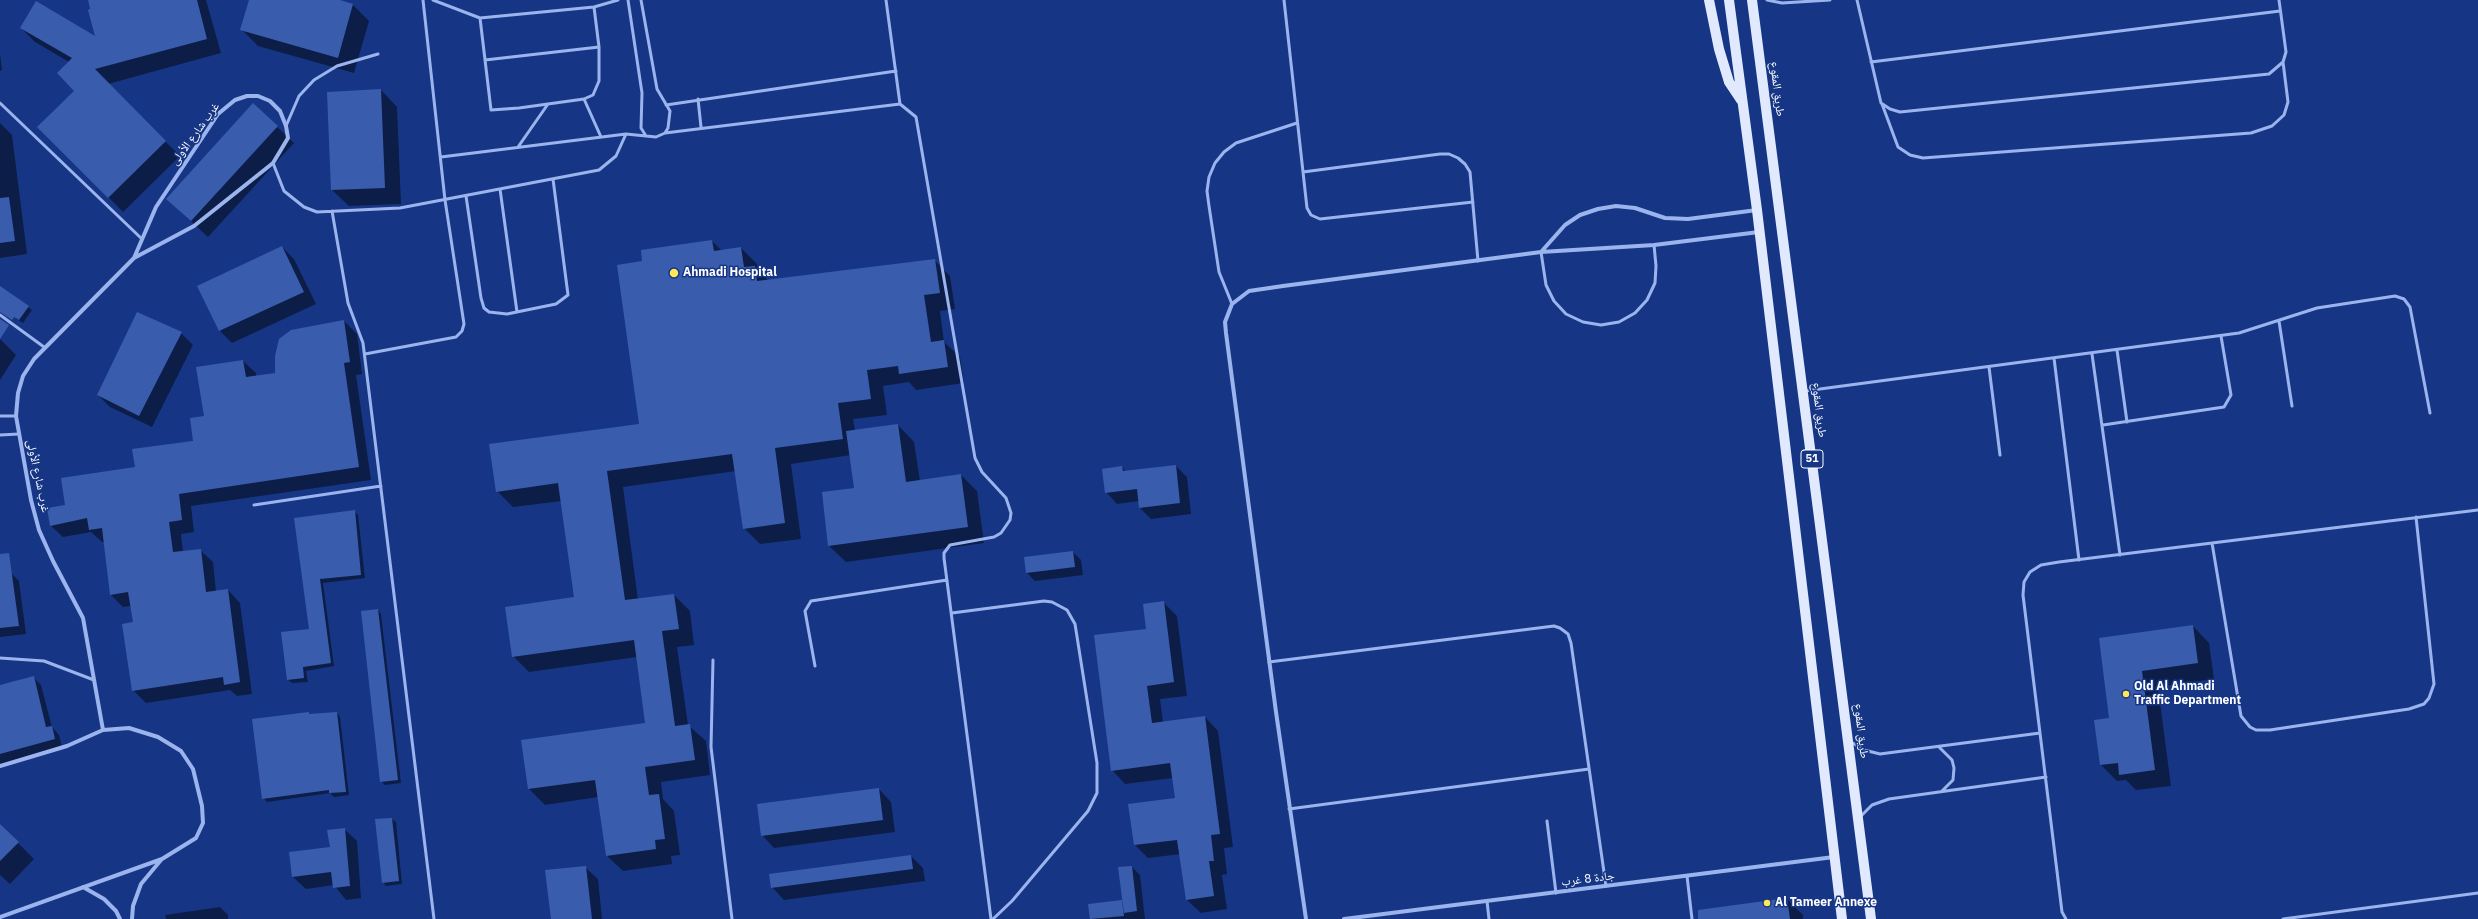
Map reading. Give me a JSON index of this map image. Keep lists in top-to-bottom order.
{
  "streets": {
    "main road": ["طريق المقوع", "51"],
    "street": ["غرب شارع الأولى", "جادة 8 غرب"]
  },
  "crossings": [
    ["51", "جادة 8 غرب"]
  ],
  "places": ["Ahmadi Hospital", "Old Al Ahmadi Traffic Department", "Al Tameer Annexe"]
}
